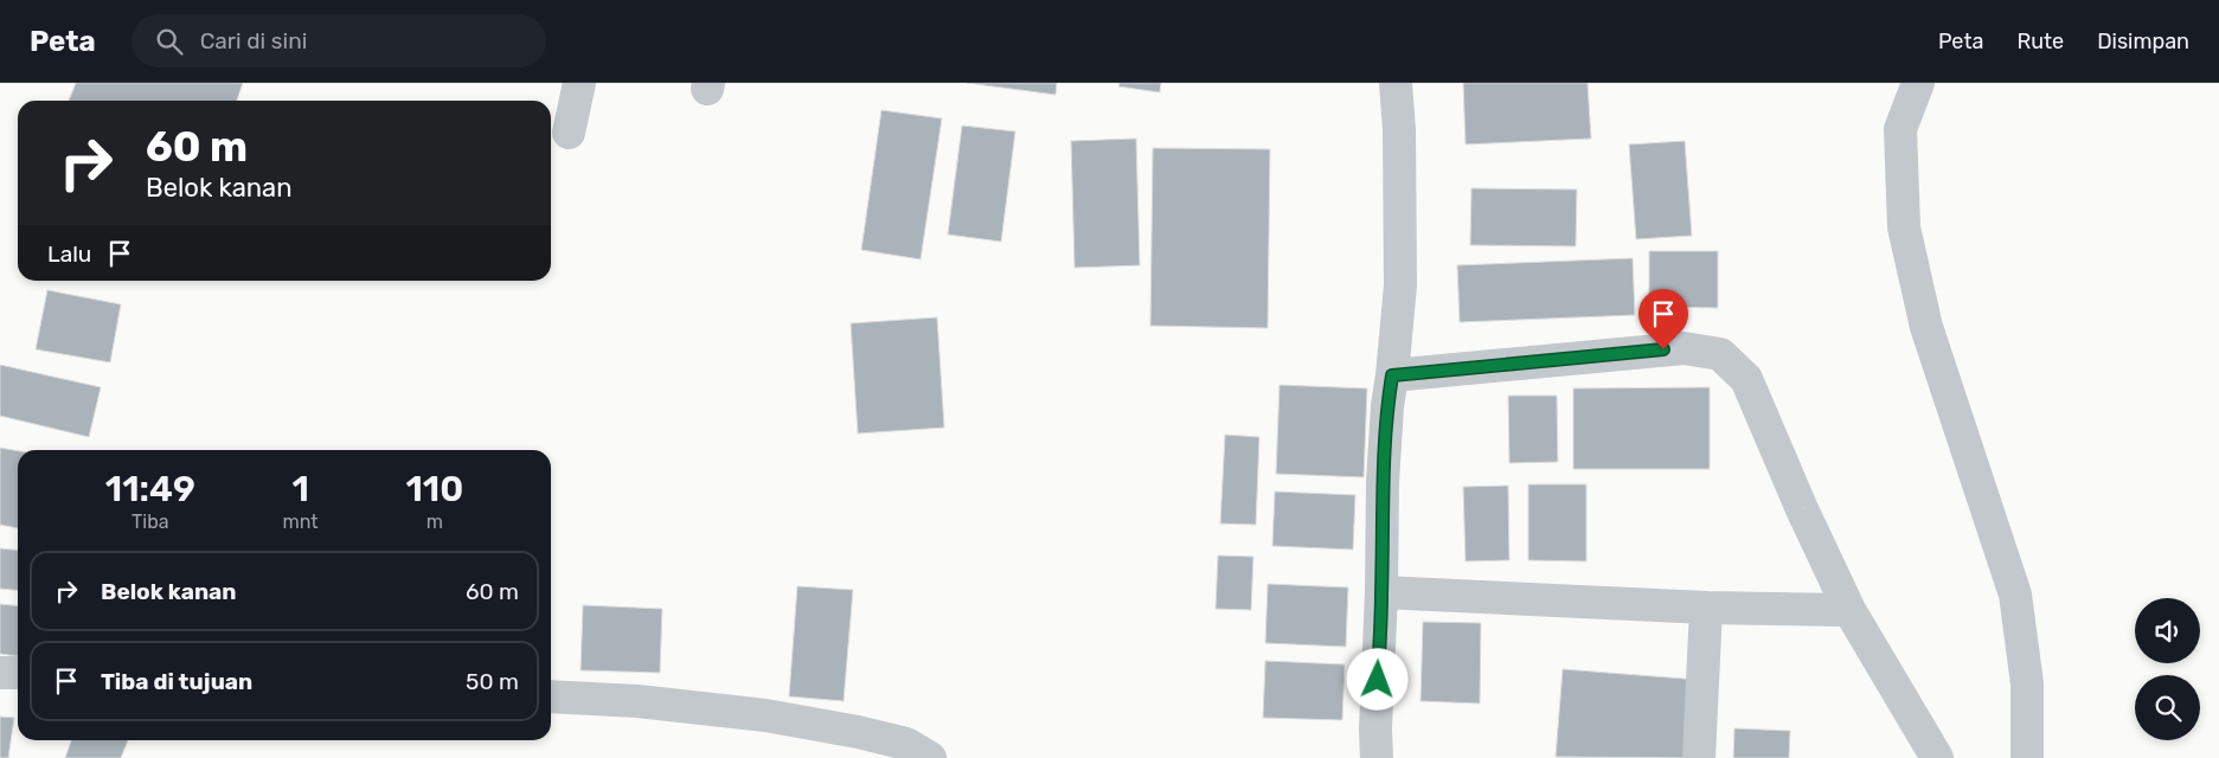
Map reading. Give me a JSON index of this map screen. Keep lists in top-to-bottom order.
{
  "page": {
    "header": "Peta",
    "search": "Cari di sini",
    "nav": ["Peta", "Rute", "Disimpan"],
    "turn": ["60 m", "Belok kanan"],
    "then": "Lalu",
    "eta": [
      "11:49",
      "Tiba",
      "1",
      "mnt",
      "110",
      "m"
    ],
    "list": [
      {
        "name": "Belok kanan",
        "value": "60 m"
      },
      {
        "name": "Tiba di tujuan",
        "value": "50 m"
      }
    ]
  }
}
